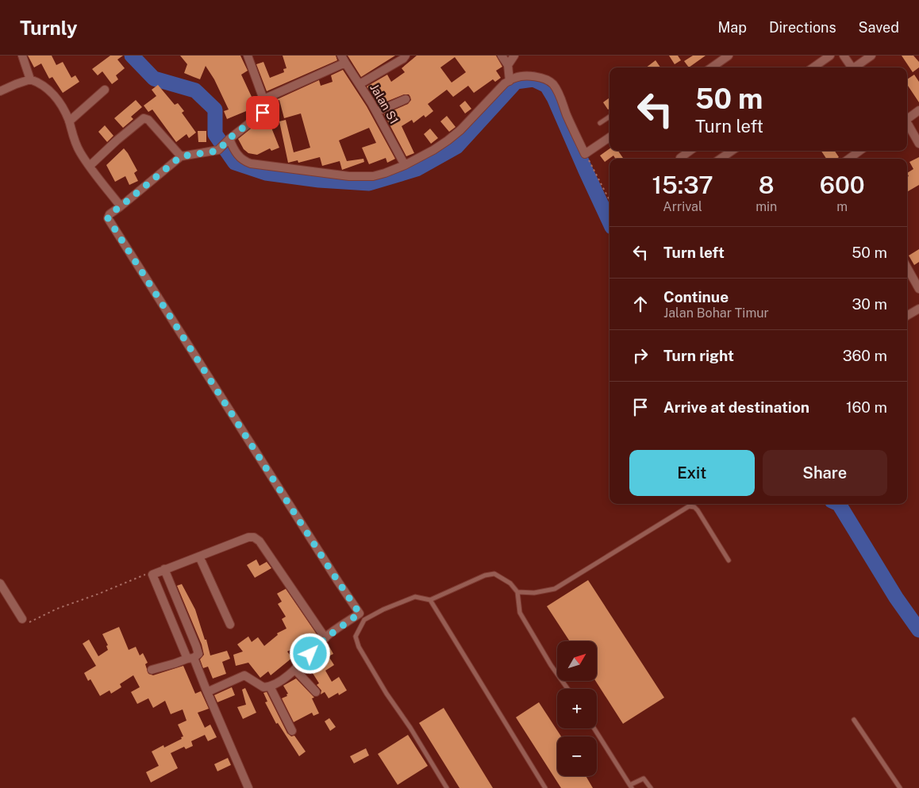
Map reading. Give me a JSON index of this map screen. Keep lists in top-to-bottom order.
{
  "streets": {
    "street": ["Jalan S1"]
  },
  "north": "top right",
  "page": {
    "header": "Turnly",
    "nav": ["Map", "Directions", "Saved"],
    "turn": ["50 m", "Turn left"],
    "eta": [
      "15:37",
      "Arrival",
      "8",
      "min",
      "600",
      "m"
    ],
    "list": [
      {
        "name": "Turn left",
        "value": "50 m"
      },
      {
        "name": "Continue",
        "note": "Jalan Bohar Timur",
        "value": "30 m"
      },
      {
        "name": "Turn right",
        "value": "360 m"
      },
      {
        "name": "Arrive at destination",
        "value": "160 m"
      }
    ],
    "buttons": ["Exit", "Share"],
    "map_buttons": ["+", "−"]
  }
}
